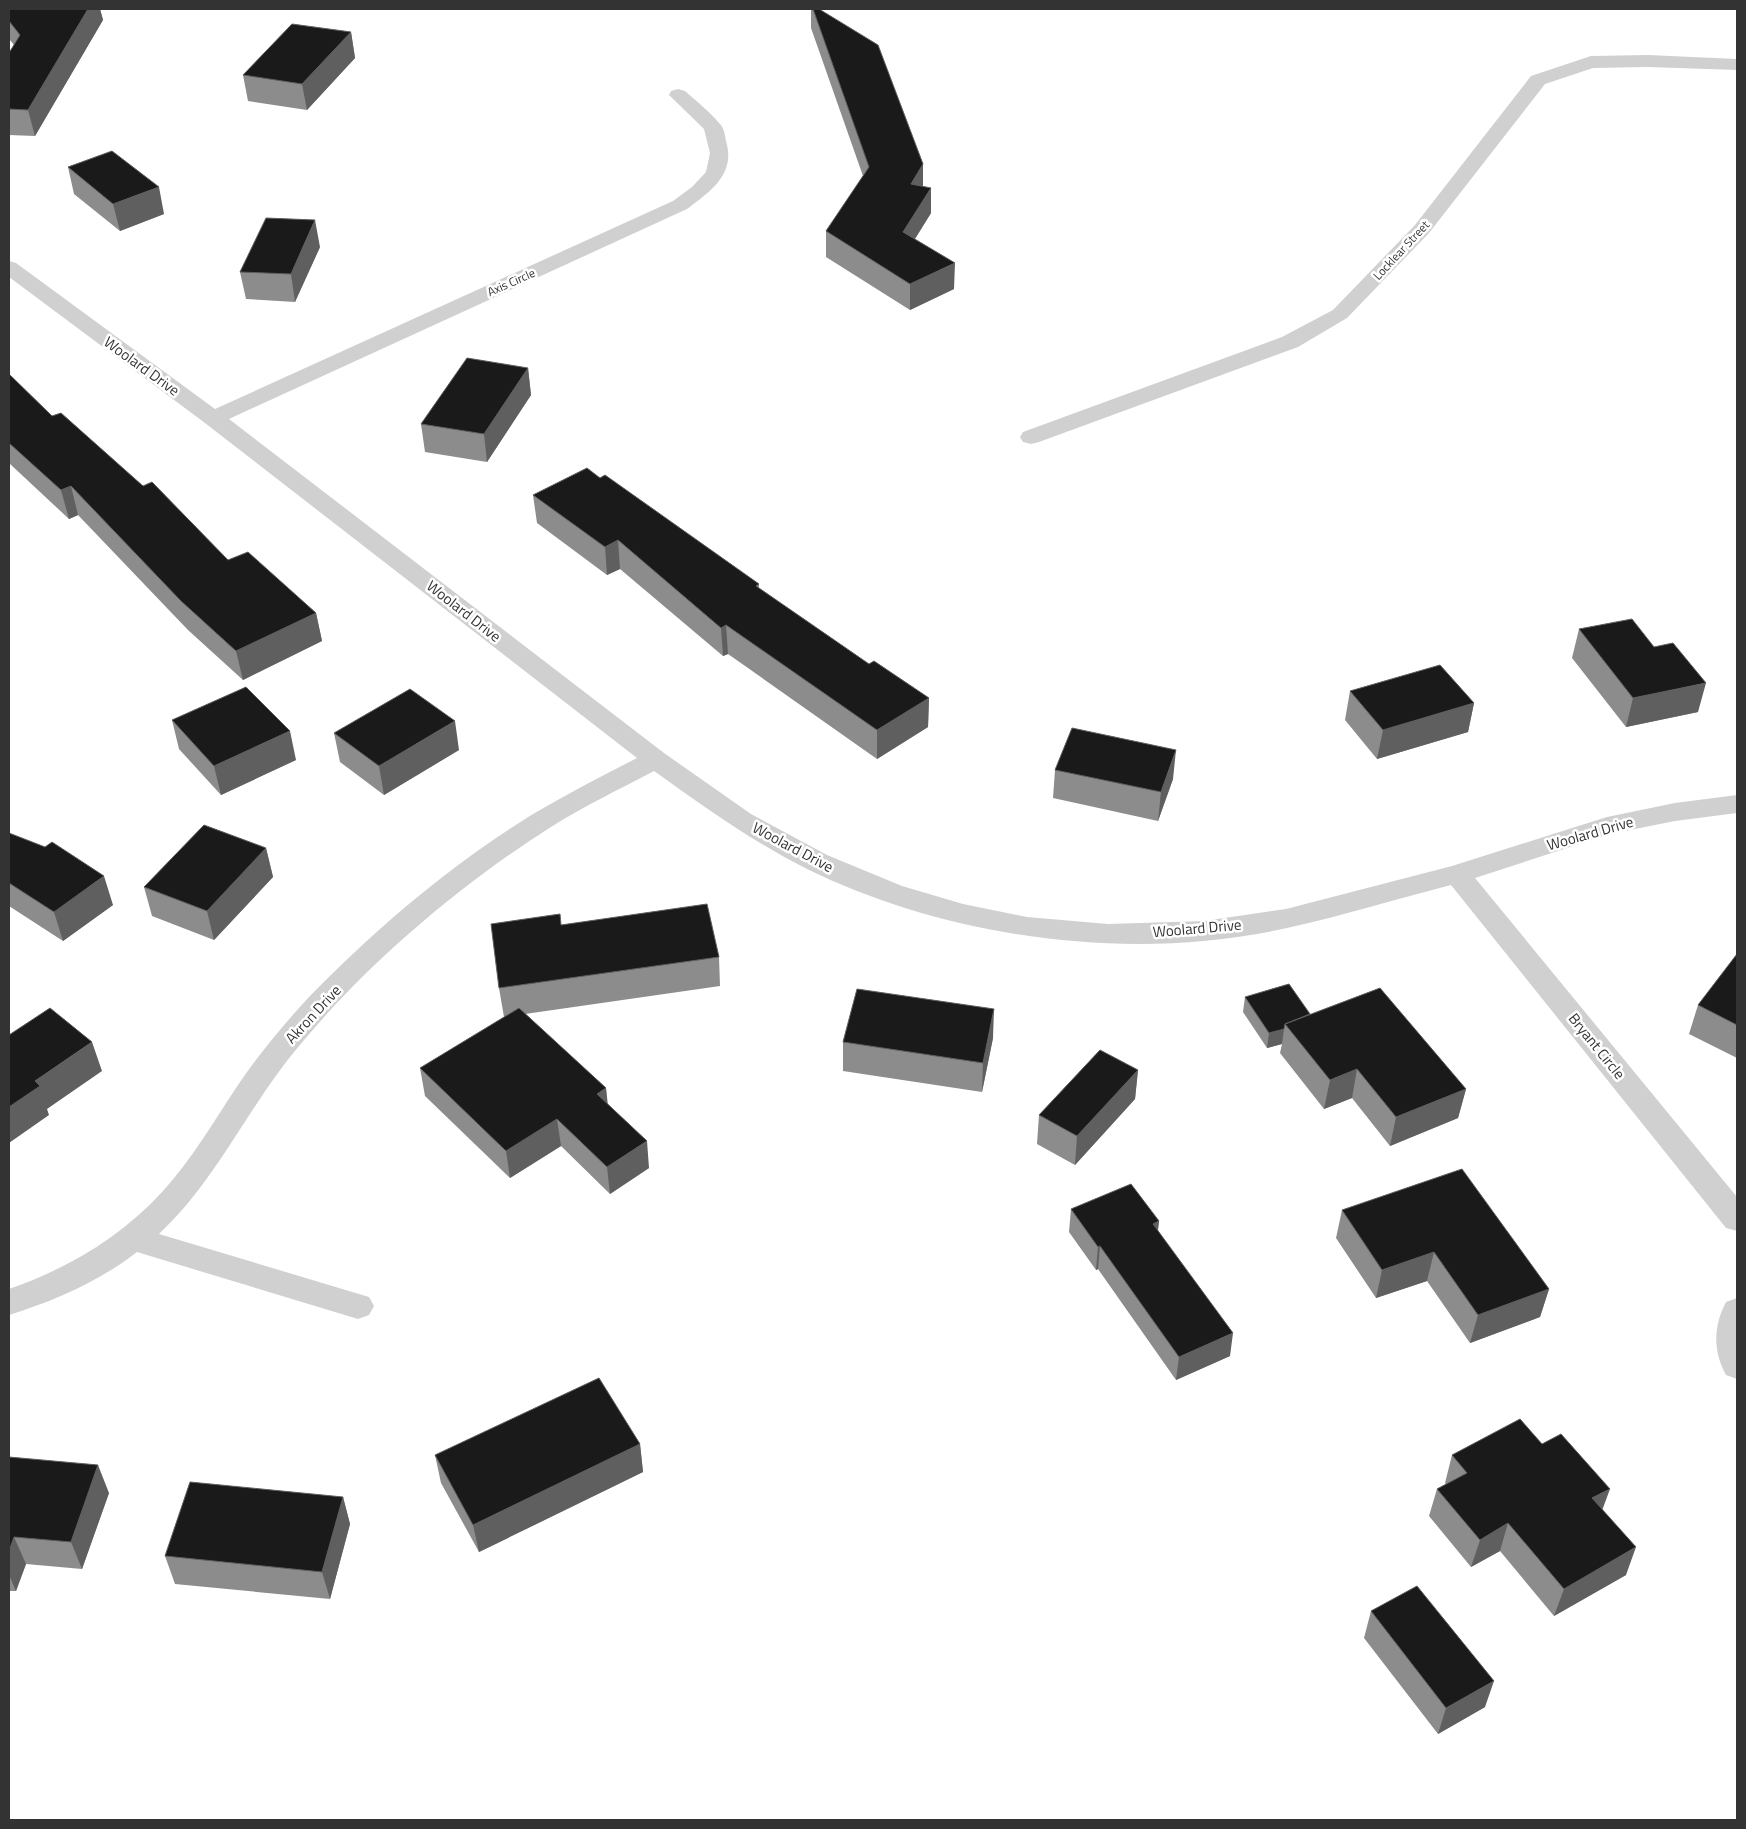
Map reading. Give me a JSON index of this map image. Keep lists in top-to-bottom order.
{
  "streets": {
    "street": [
      "Locklear Street",
      "Axis Circle",
      "Woolard Drive",
      "Akron Drive",
      "Bryant Circle"
    ]
  },
  "crossings": [
    ["Axis Circle", "Woolard Drive"],
    ["Woolard Drive", "Akron Drive"],
    ["Woolard Drive", "Bryant Circle"]
  ]
}
